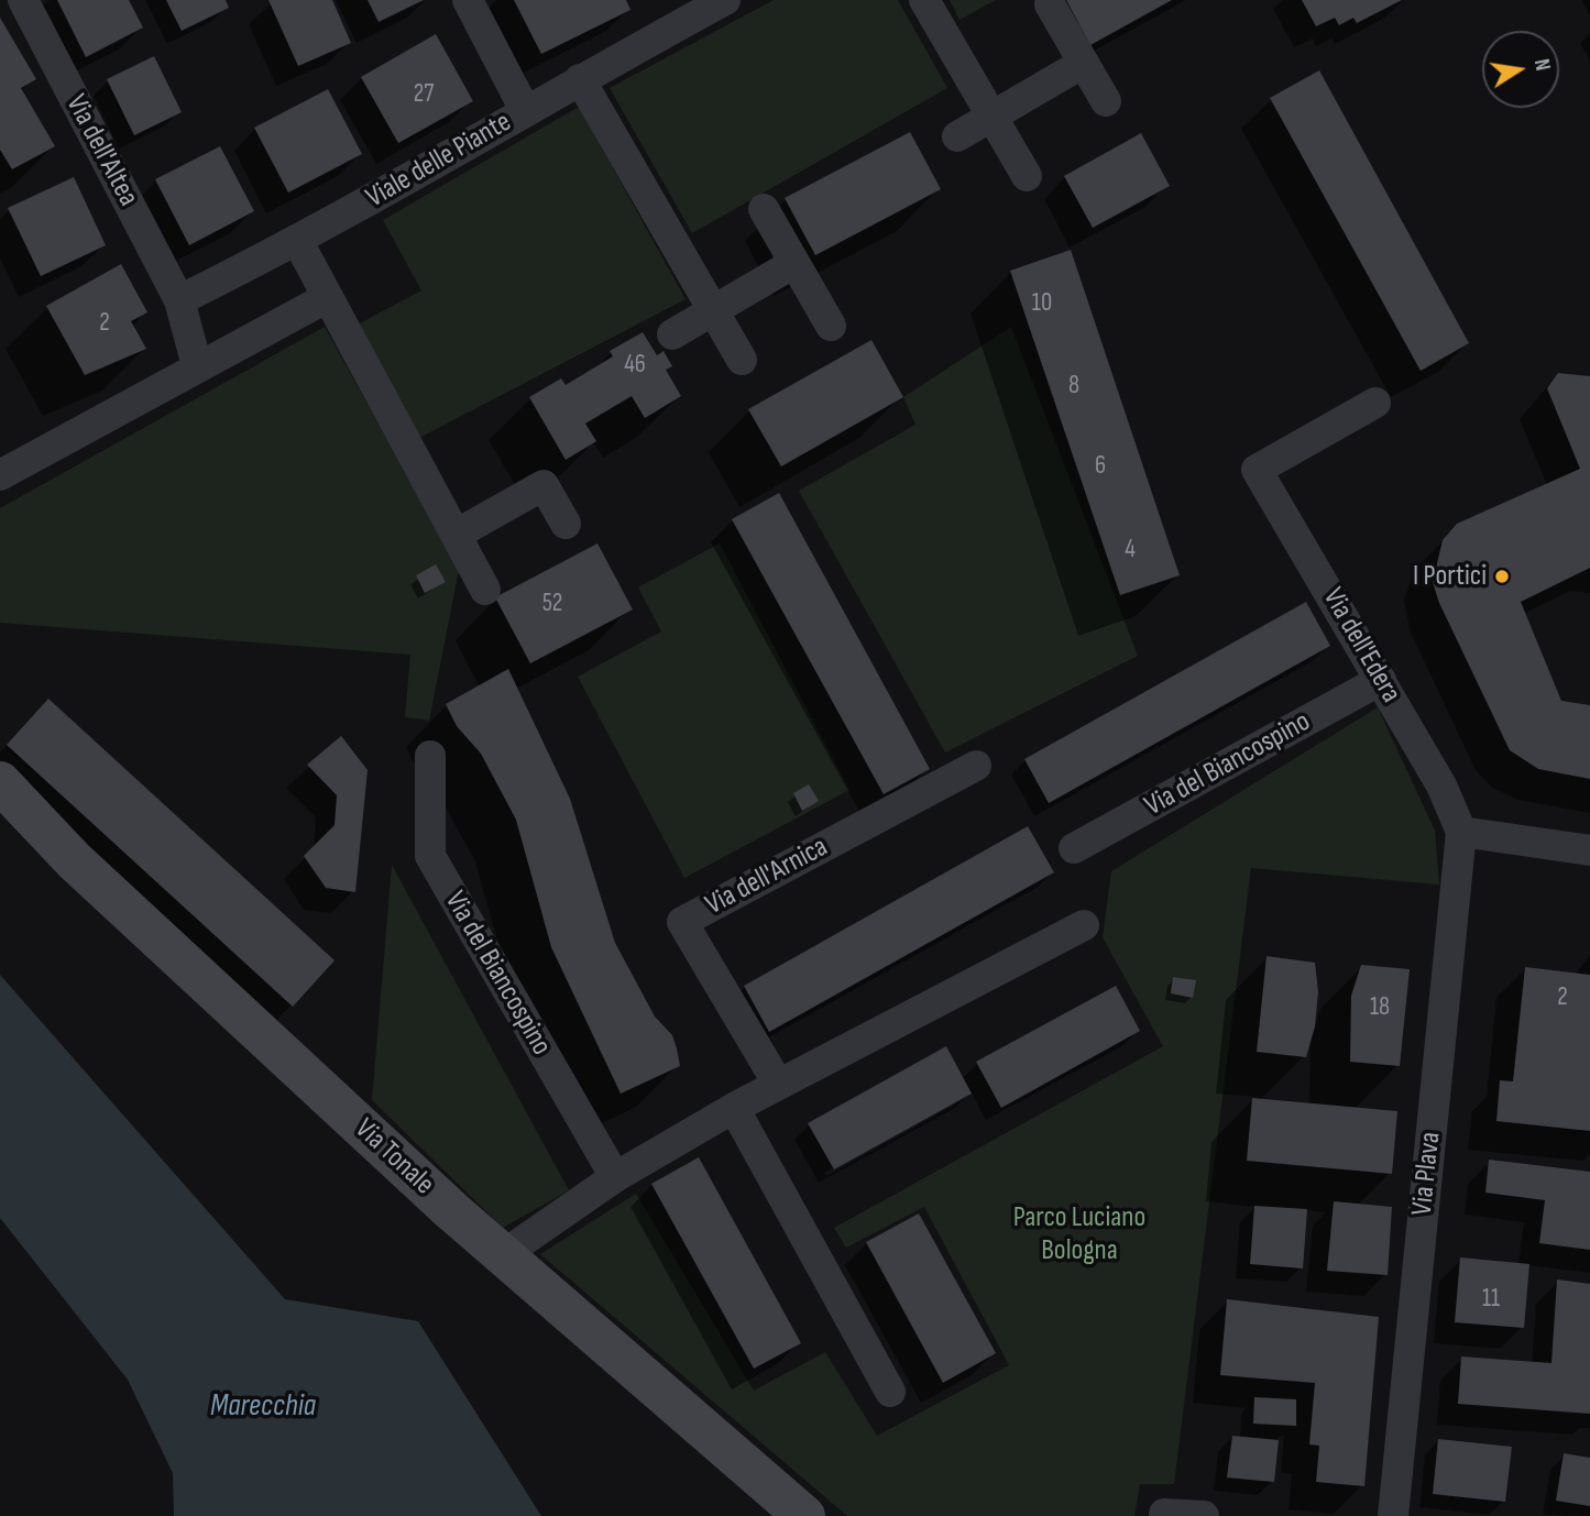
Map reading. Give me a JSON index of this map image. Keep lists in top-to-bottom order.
{
  "streets": {
    "street": [
      "Via dell'Altea",
      "Viale delle Piante",
      "Via dell'Edera",
      "Via del Biancospino",
      "Via dell'Arnica",
      "Via Tonale",
      "Via Plava"
    ]
  },
  "crossings": [
    ["Via dell'Altea", "Viale delle Piante"],
    ["Via dell'Edera", "Via del Biancospino"],
    ["Via dell'Edera", "Via Plava"]
  ],
  "water": ["Marecchia"],
  "parks": ["Parco Luciano Bologna"],
  "places": ["I Portici"],
  "house_numbers": [
    "27",
    "10",
    "2",
    "46",
    "8",
    "6",
    "4",
    "52",
    "2",
    "18",
    "11"
  ],
  "north": "right"
}
